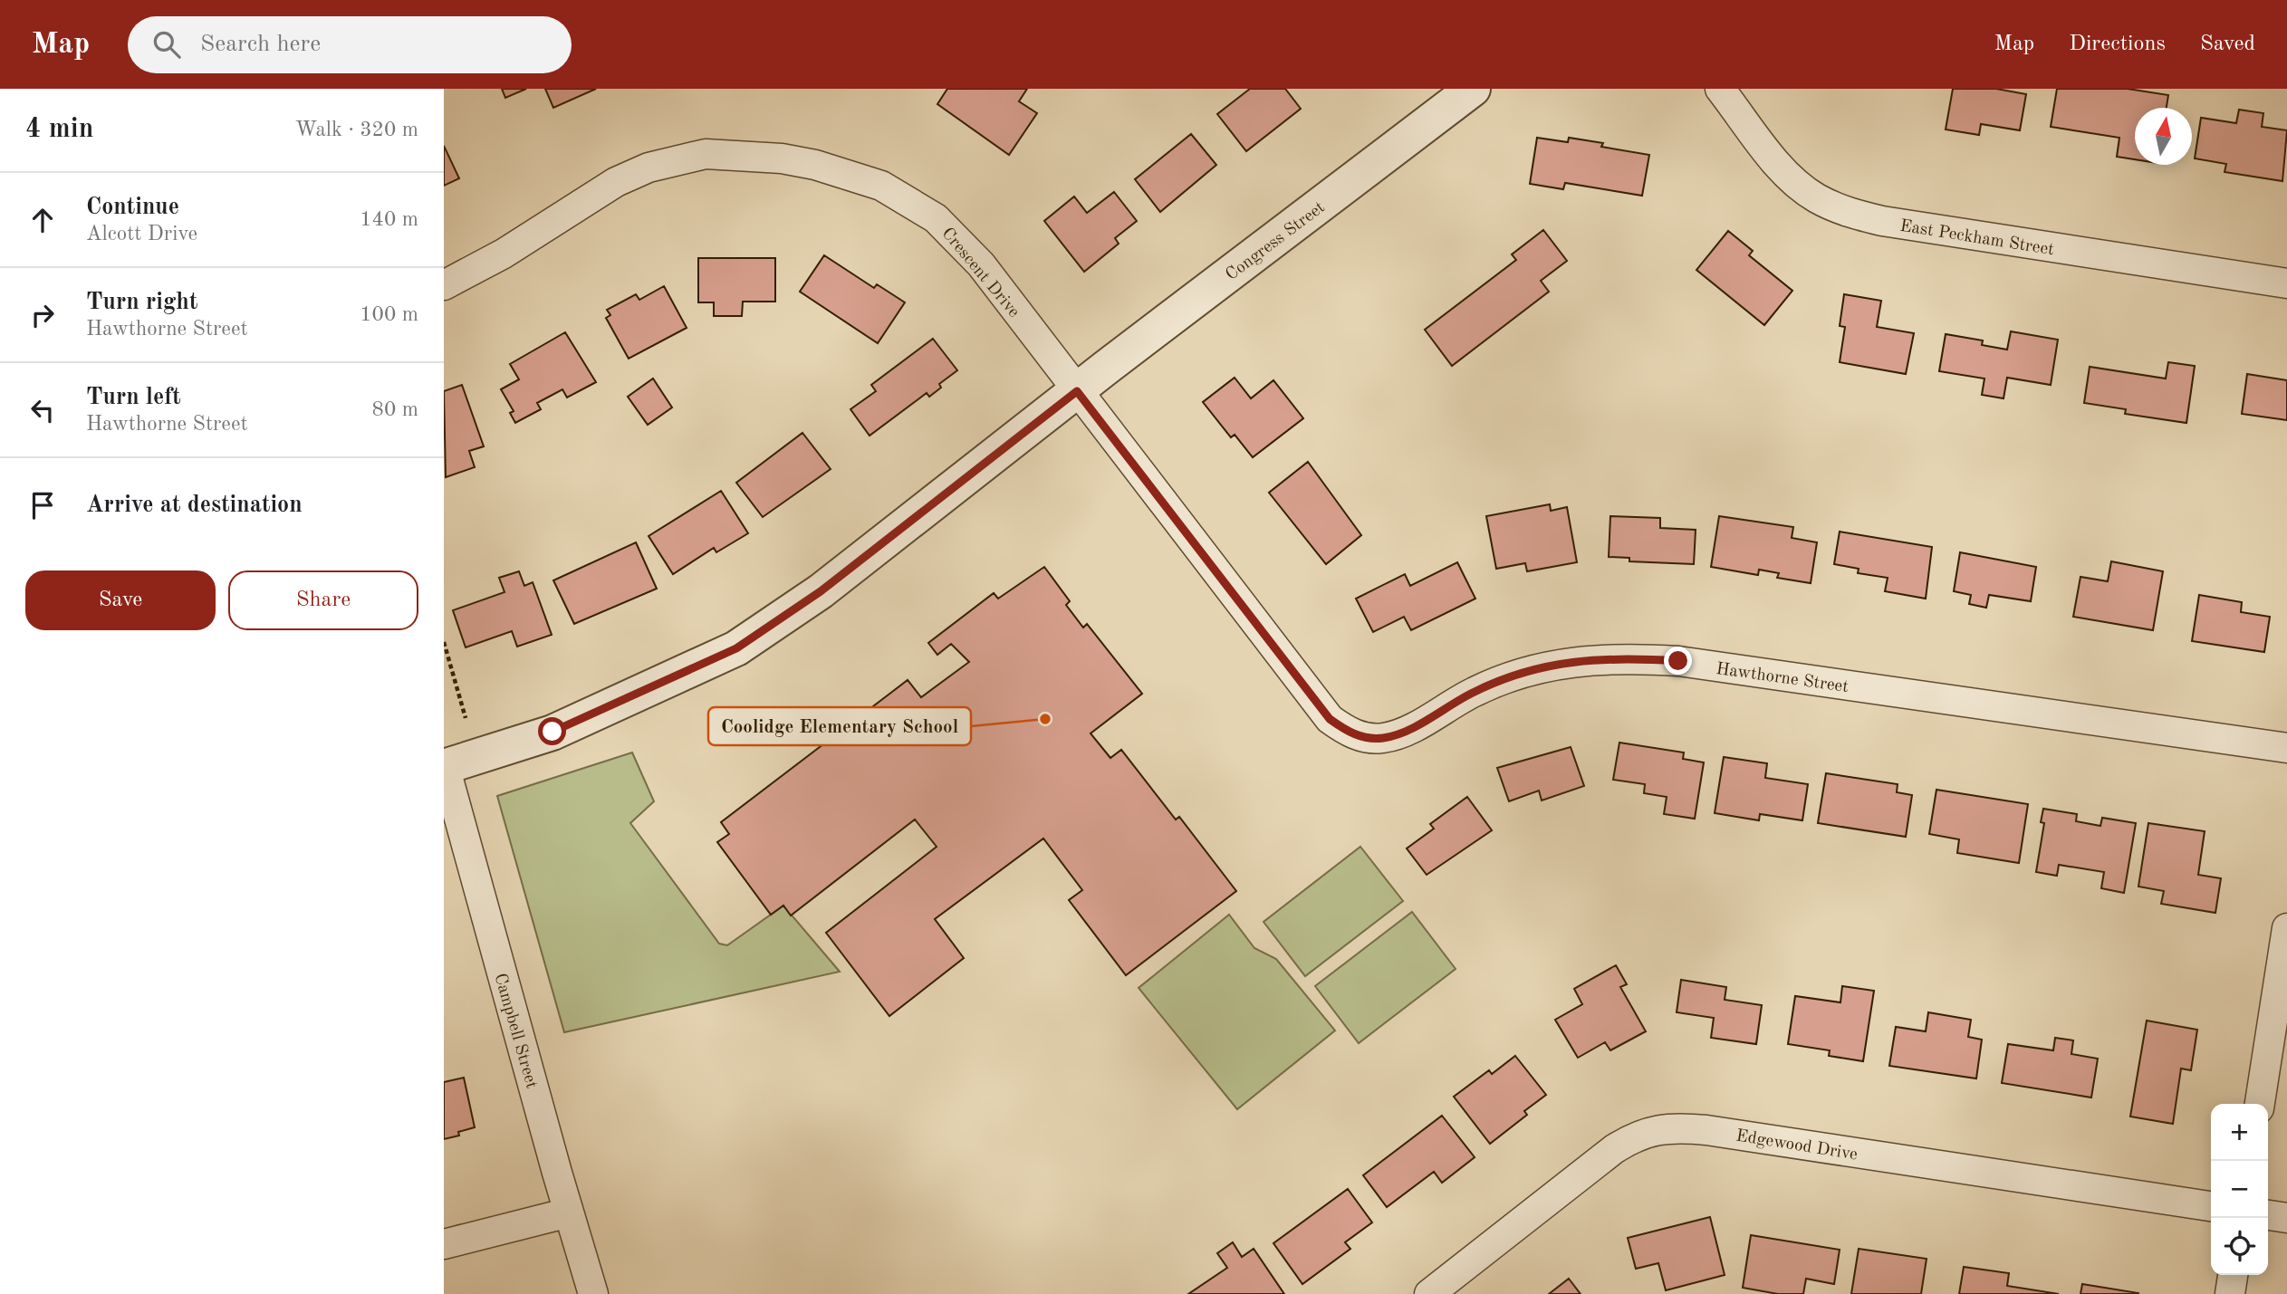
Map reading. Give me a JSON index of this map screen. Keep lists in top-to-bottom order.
{
  "streets": {
    "street": [
      "East Peckham Street",
      "Congress Street",
      "Crescent Drive",
      "Hawthorne Street",
      "Campbell Street",
      "Edgewood Drive"
    ]
  },
  "crossings": [
    ["Congress Street", "Crescent Drive"],
    ["Congress Street", "Hawthorne Street"],
    ["Congress Street", "Campbell Street"],
    ["Crescent Drive", "Hawthorne Street"]
  ],
  "places": ["Coolidge Elementary School"],
  "north": "top",
  "page": {
    "header": "Map",
    "search": "Search here",
    "nav": ["Map", "Directions", "Saved"],
    "heading": ["4 min", "Walk · 320 m"],
    "list": [
      ["Continue", "Alcott Drive", "140 m"],
      ["Turn right", "Hawthorne Street", "100 m"],
      ["Turn left", "Hawthorne Street", "80 m"],
      "Arrive at destination"
    ],
    "buttons": ["Save", "Share"],
    "map_buttons": ["+", "−"]
  }
}
